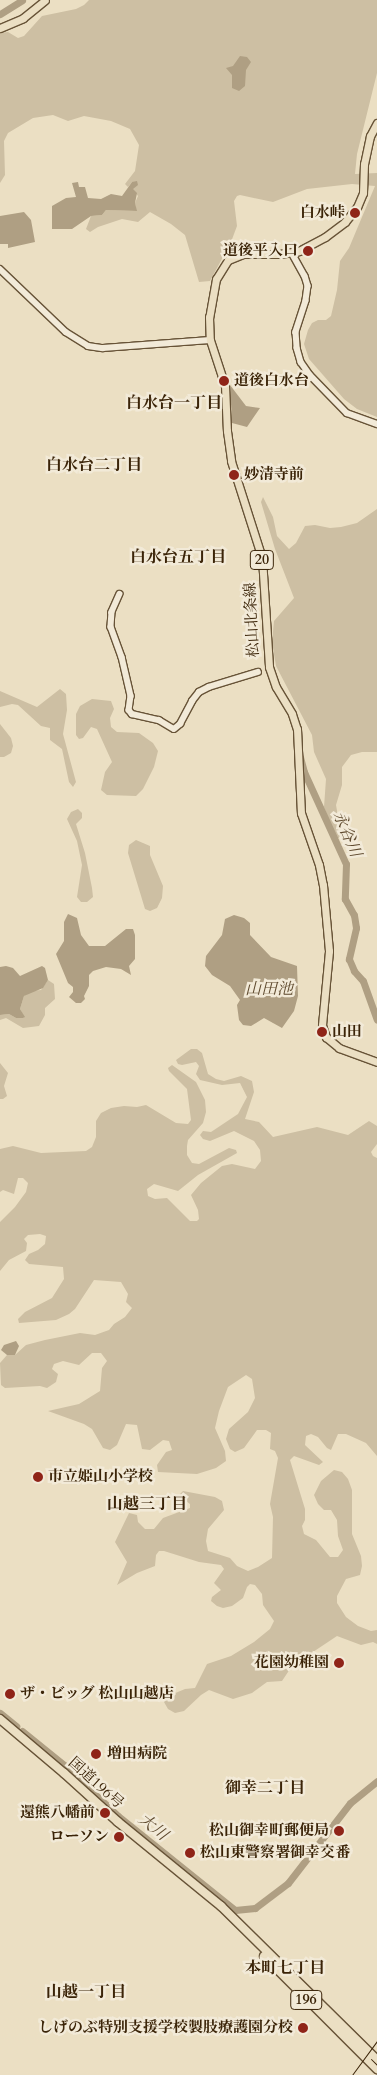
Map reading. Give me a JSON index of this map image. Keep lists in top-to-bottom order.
{
  "streets": {
    "highway": ["国道196号", "196"],
    "main road": ["20", "松山北条線"]
  },
  "districts": [
    "白水台一丁目",
    "白水台二丁目",
    "白水台五丁目",
    "山越三丁目",
    "御幸二丁目",
    "本町七丁目",
    "山越一丁目"
  ],
  "water": ["永谷川", "山田池", "大川"],
  "places": [
    "白水峠",
    "道後平入口",
    "道後白水台",
    "妙清寺前",
    "山田",
    "市立姫山小学校",
    "花園幼稚園",
    "ザ・ビッグ 松山山越店",
    "増田病院",
    "還熊八幡前",
    "松山御幸町郵便局",
    "ローソン",
    "松山東警察署御幸交番",
    "しげのぶ特別支援学校製肢療護園分校"
  ]
}
